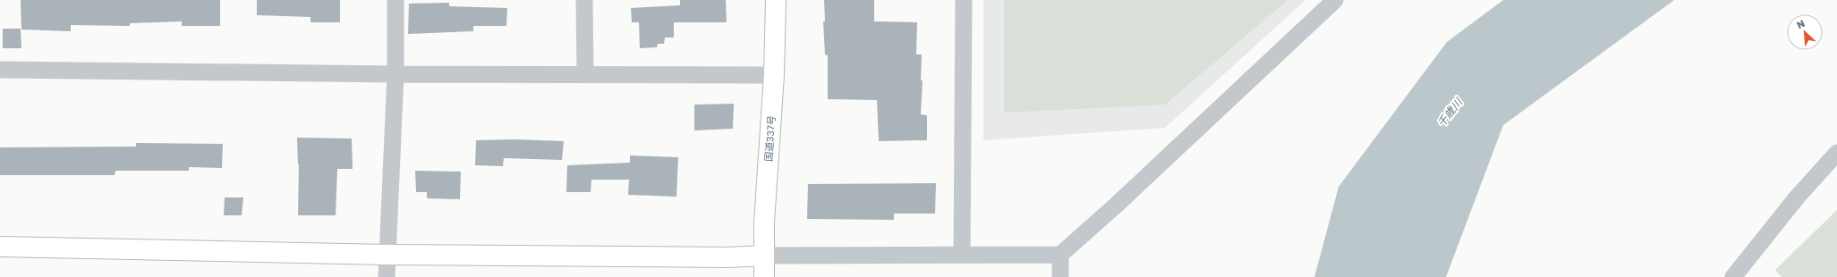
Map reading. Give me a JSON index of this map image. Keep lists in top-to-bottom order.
{
  "streets": {
    "main road": ["国道337号"]
  },
  "water": ["千歳川"],
  "north": "top left"
}
